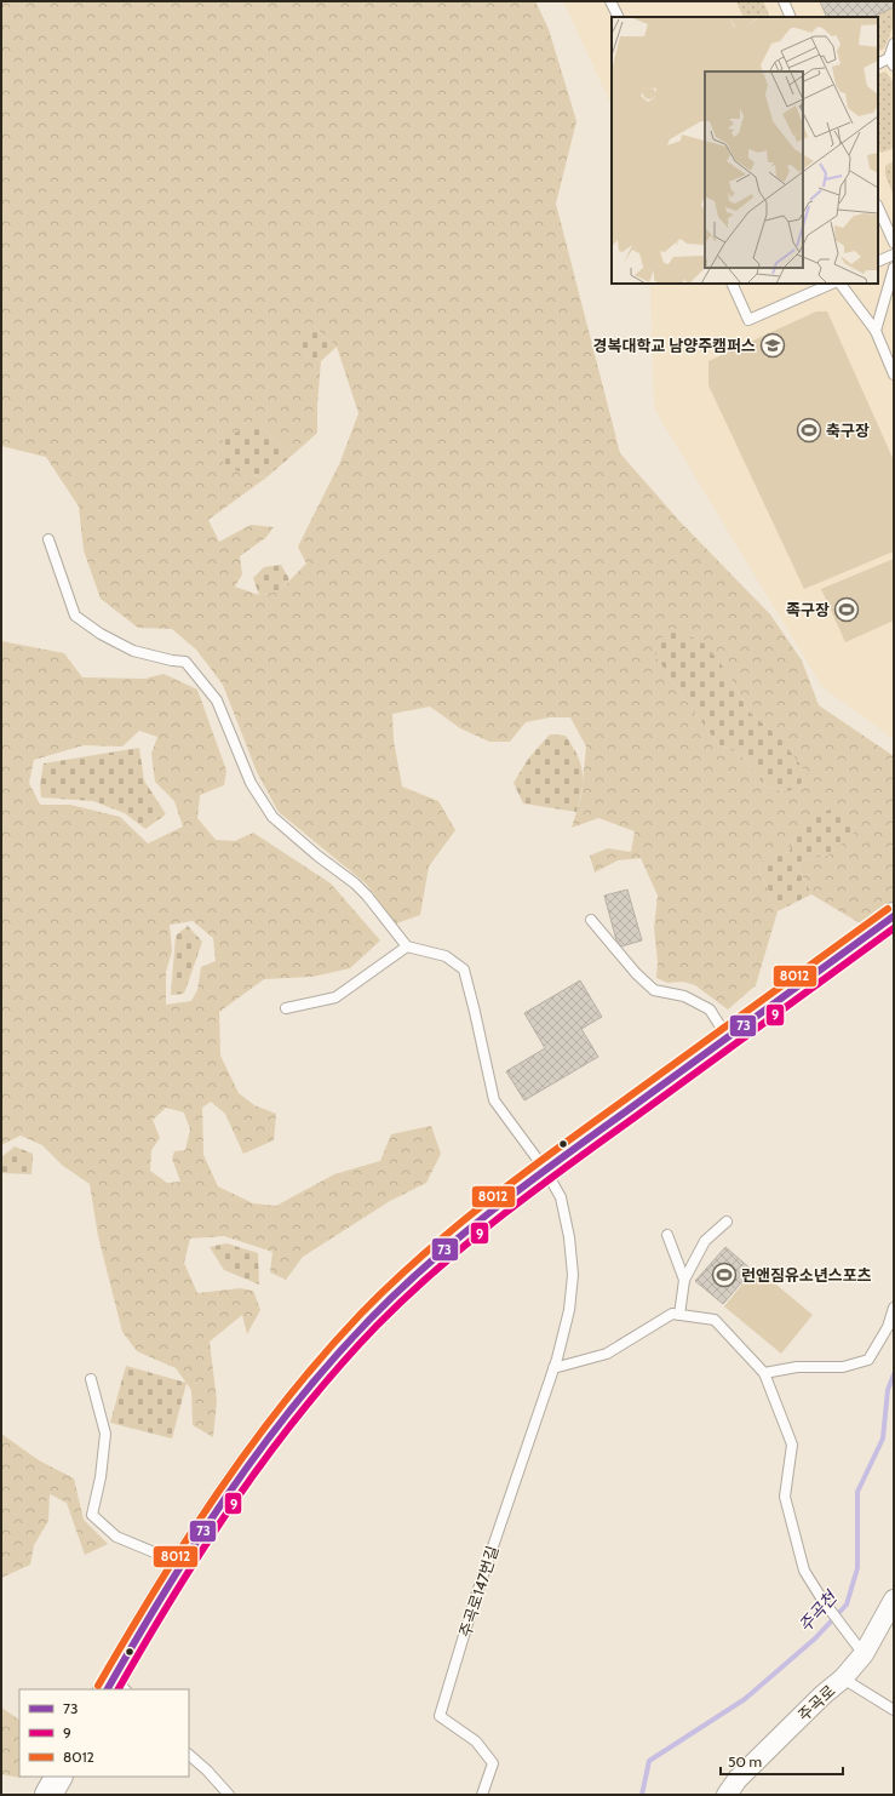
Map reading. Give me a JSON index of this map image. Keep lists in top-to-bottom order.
{
  "streets": {
    "street": ["주곡로"],
    "lane": ["주곡로147번길"]
  },
  "water": ["주곡천"],
  "places": {
    "school or university": ["경복대학교 남양주캠퍼스"],
    "sports": ["축구장", "족구장", "런앤짐유소년스포츠"]
  },
  "lines": ["transit line 8012", "transit line 73", "transit line 9"],
  "legend": ["73", "9", "8012"],
  "scale_bar": "50 m"
}
